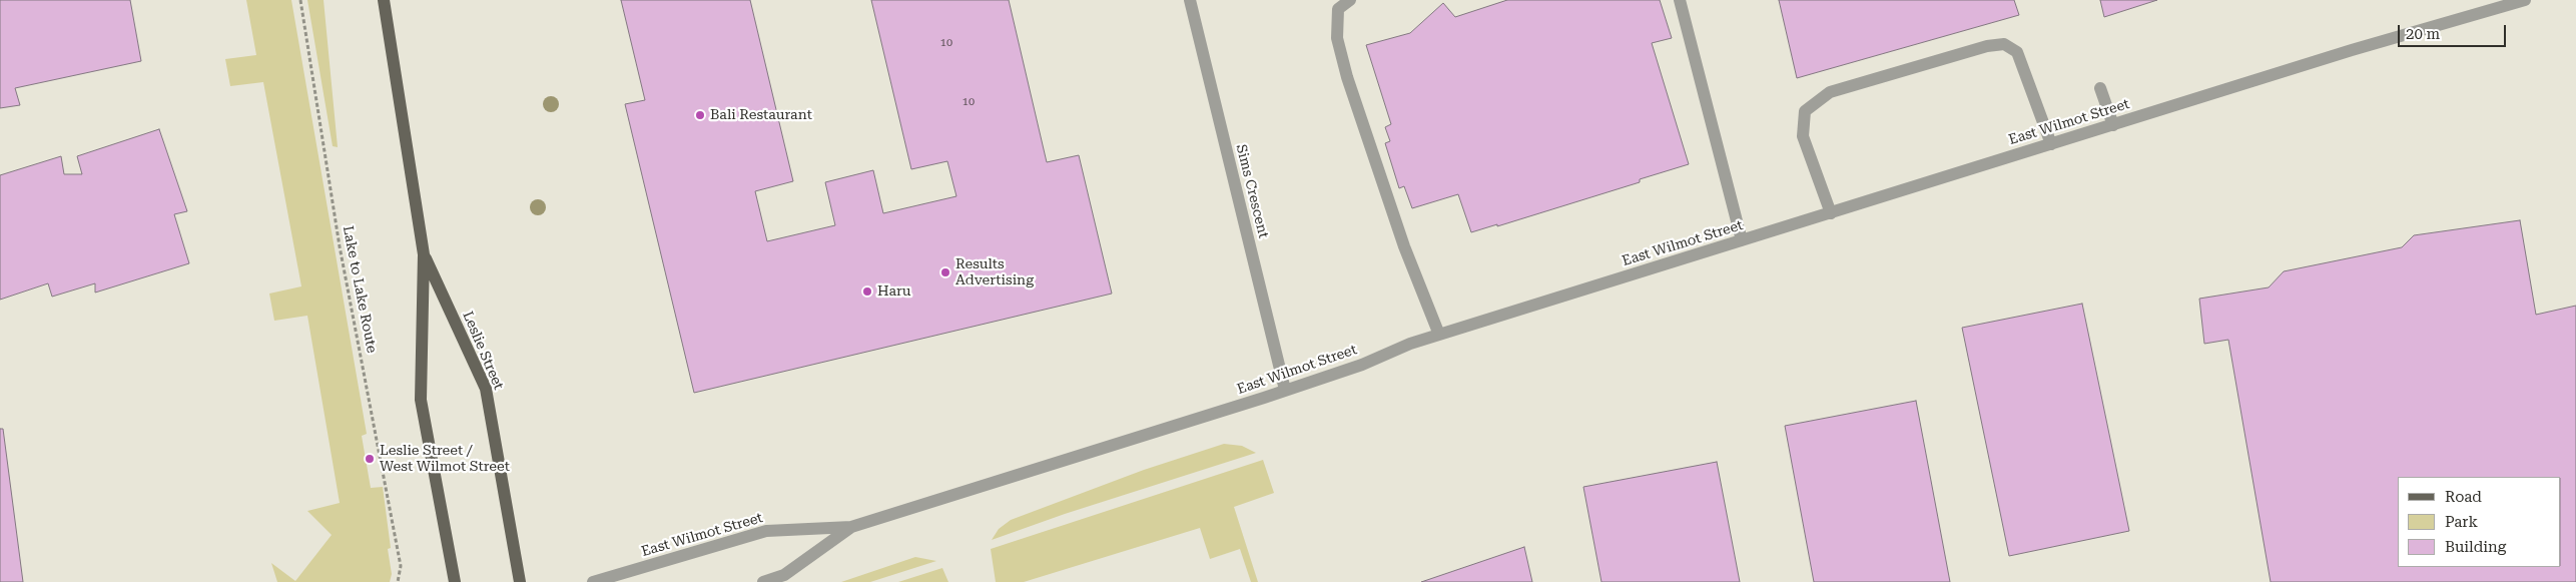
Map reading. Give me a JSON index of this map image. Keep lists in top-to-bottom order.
{
  "streets": {
    "main road": ["Leslie Street"],
    "street": ["East Wilmot Street", "Sims Crescent"],
    "path": ["Lake to Lake Route"]
  },
  "crossings": [
    ["East Wilmot Street", "Sims Crescent"]
  ],
  "places": [
    "Bali Restaurant",
    "Results Advertising",
    "Haru",
    "Leslie Street / West Wilmot Street"
  ],
  "house_numbers": ["10", "10"],
  "legend": ["Road", "Park", "Building"],
  "scale_bar": "20 m"
}
